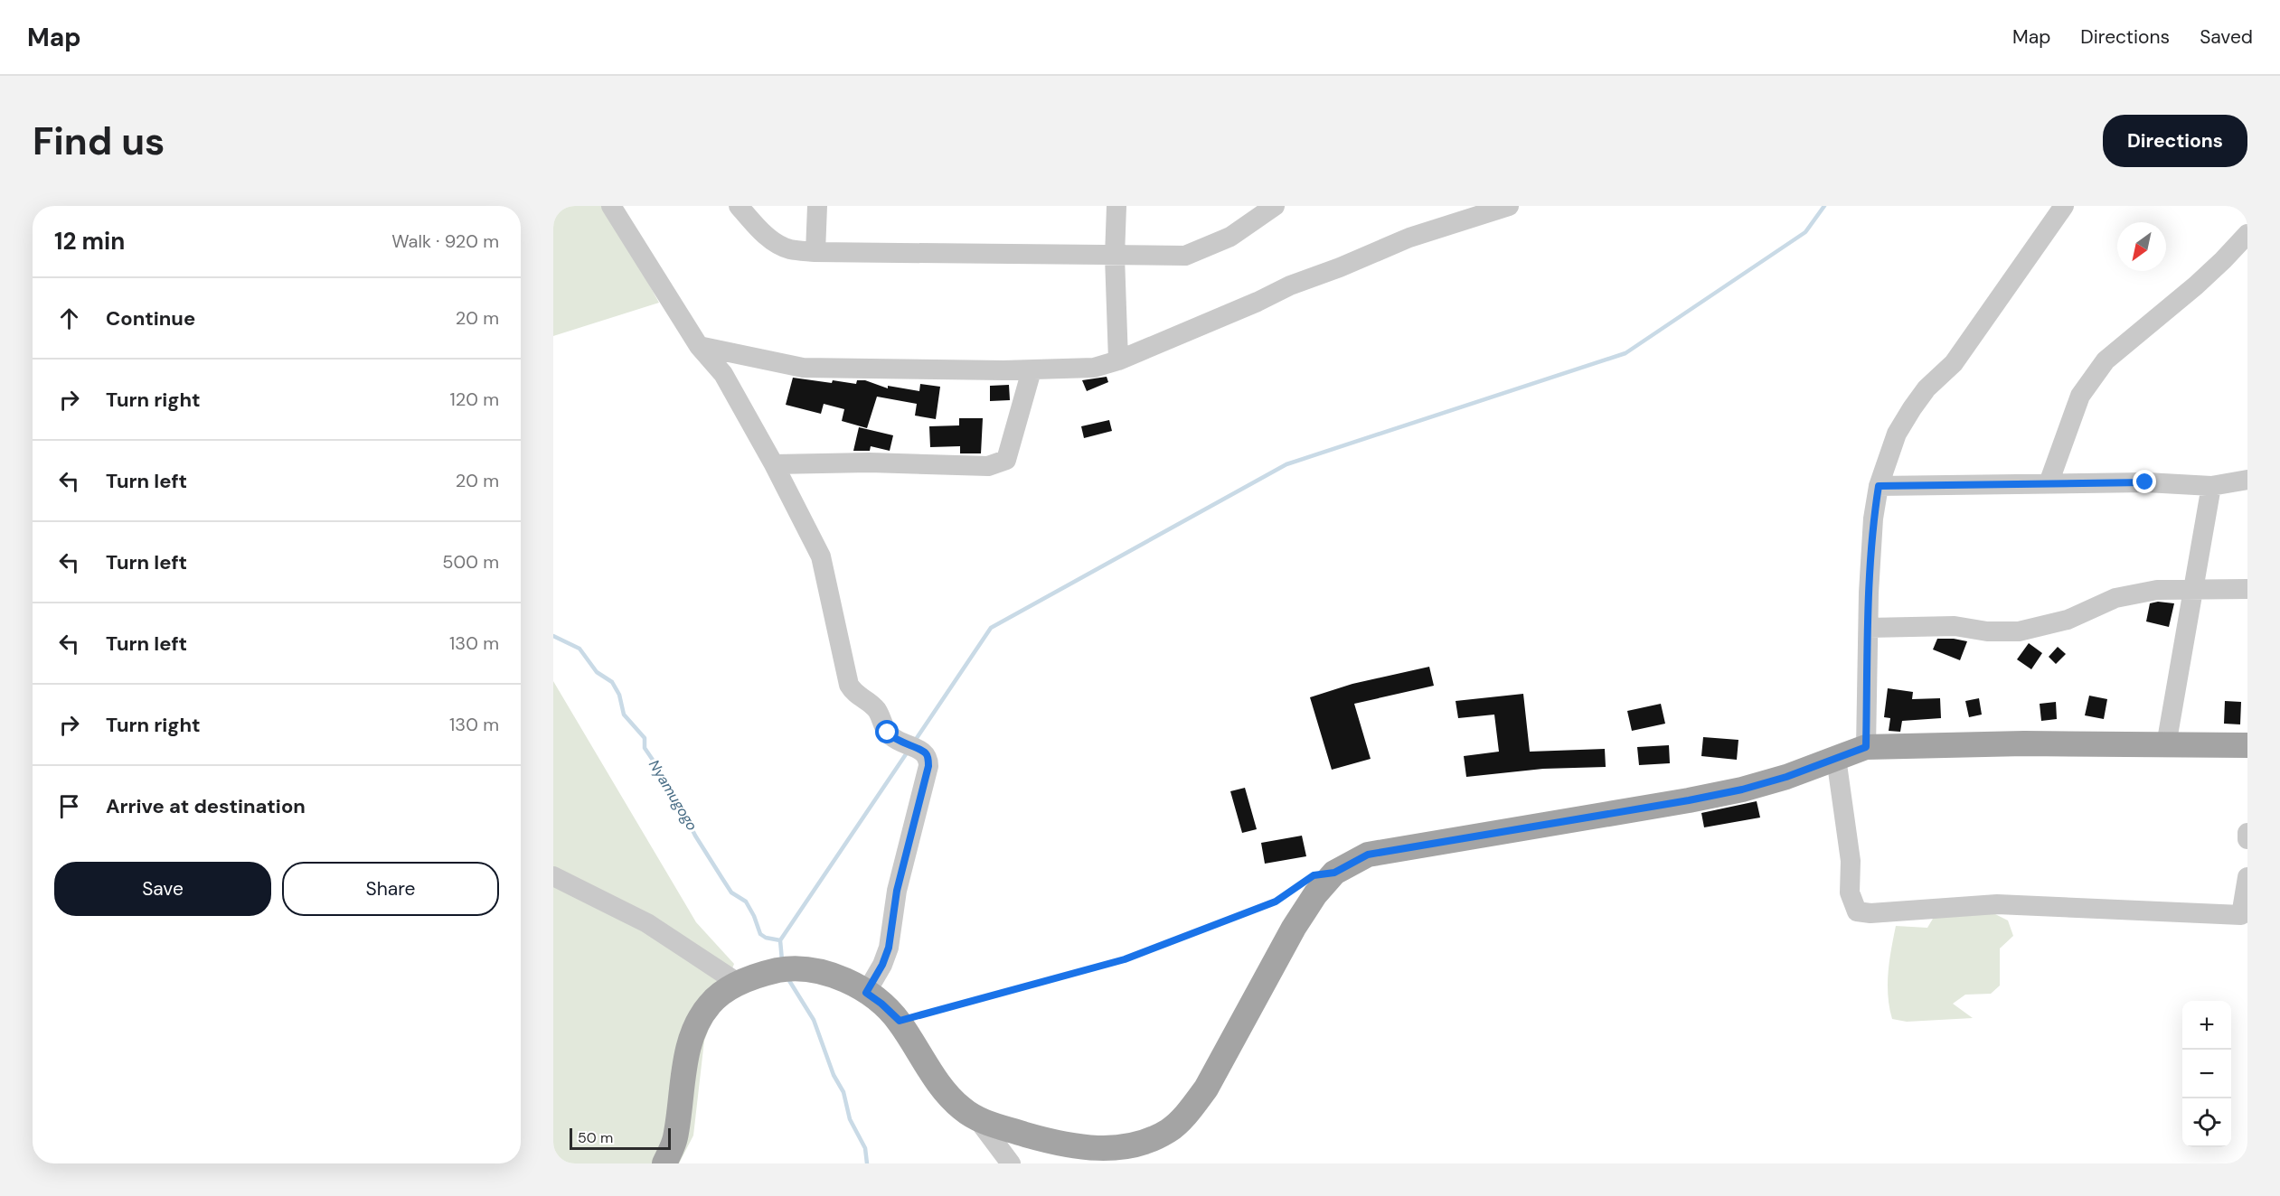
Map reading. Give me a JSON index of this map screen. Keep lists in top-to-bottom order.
{
  "water": ["Nyamugogo"],
  "scale_bar": "50 m",
  "north": "bottom left",
  "page": {
    "header": "Map",
    "nav": ["Map", "Directions", "Saved"],
    "buttons": [
      "Directions",
      ["Save", "Share"]
    ],
    "title": "Find us",
    "heading": ["12 min", "Walk · 920 m"],
    "list": [
      ["Continue", "20 m"],
      ["Turn right", "120 m"],
      ["Turn left", "20 m"],
      ["Turn left", "500 m"],
      ["Turn left", "130 m"],
      ["Turn right", "130 m"],
      "Arrive at destination"
    ],
    "map_buttons": ["+", "−"],
    "scale": "50 m"
  }
}
